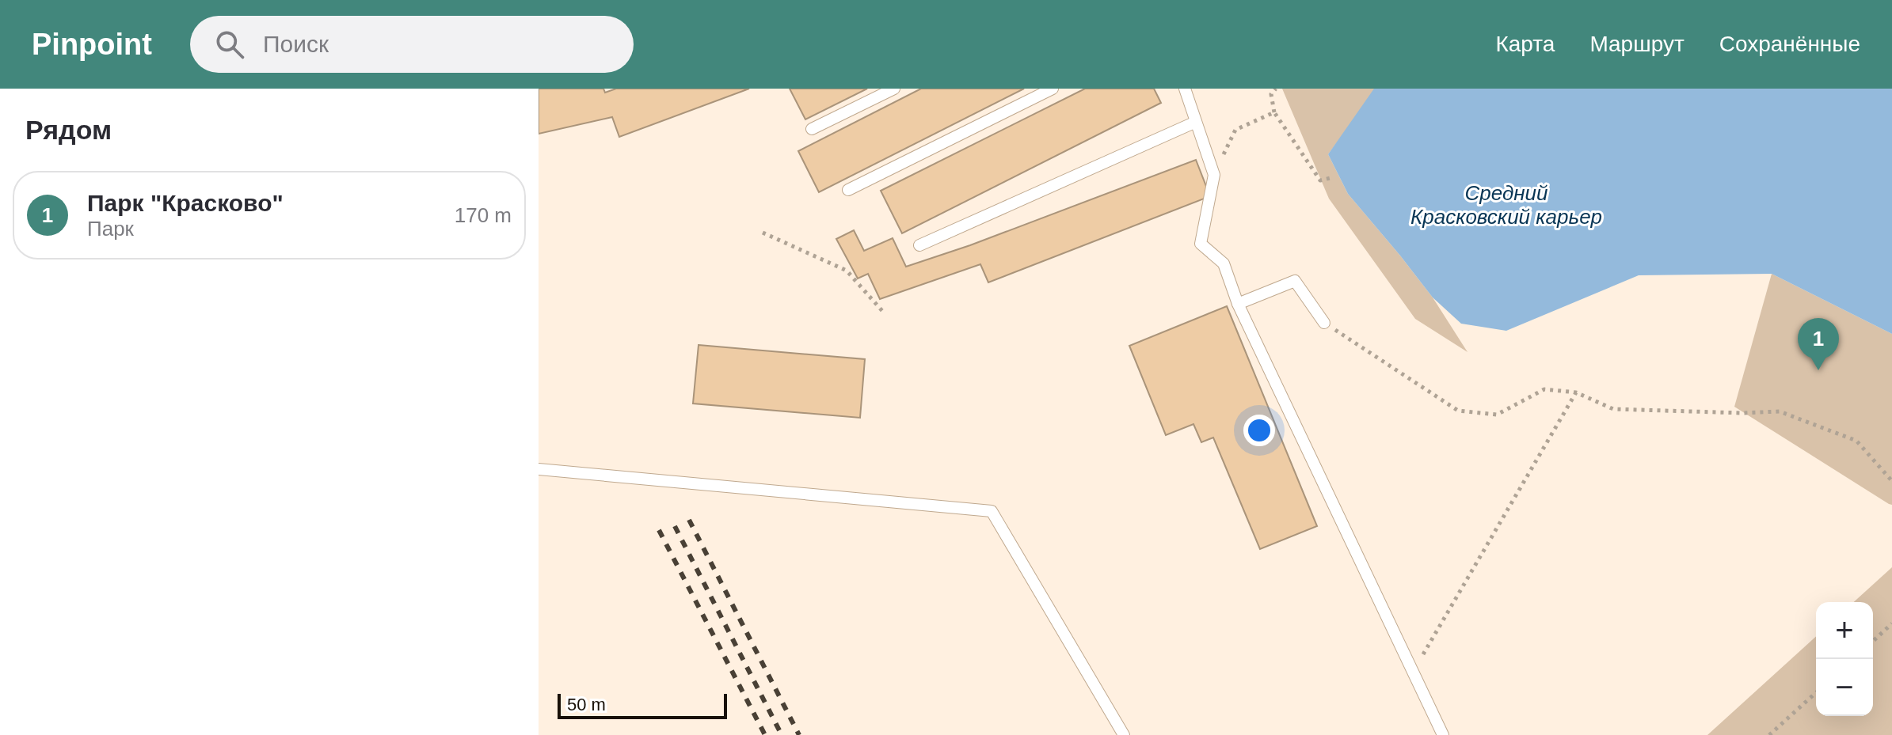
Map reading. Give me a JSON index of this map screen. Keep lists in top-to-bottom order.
{
  "water": ["Средний Красковский карьер"],
  "scale_bar": "50 m",
  "page": {
    "header": "Pinpoint",
    "search": "Поиск",
    "nav": ["Карта", "Маршрут", "Сохранённые"],
    "heading": "Рядом",
    "list": [
      {
        "mark": "1",
        "name": "Парк \"Красково\"",
        "note": "Парк",
        "value": "170 m"
      }
    ],
    "pins": "1",
    "map_buttons": ["+", "−"],
    "scale": "50 m"
  }
}
